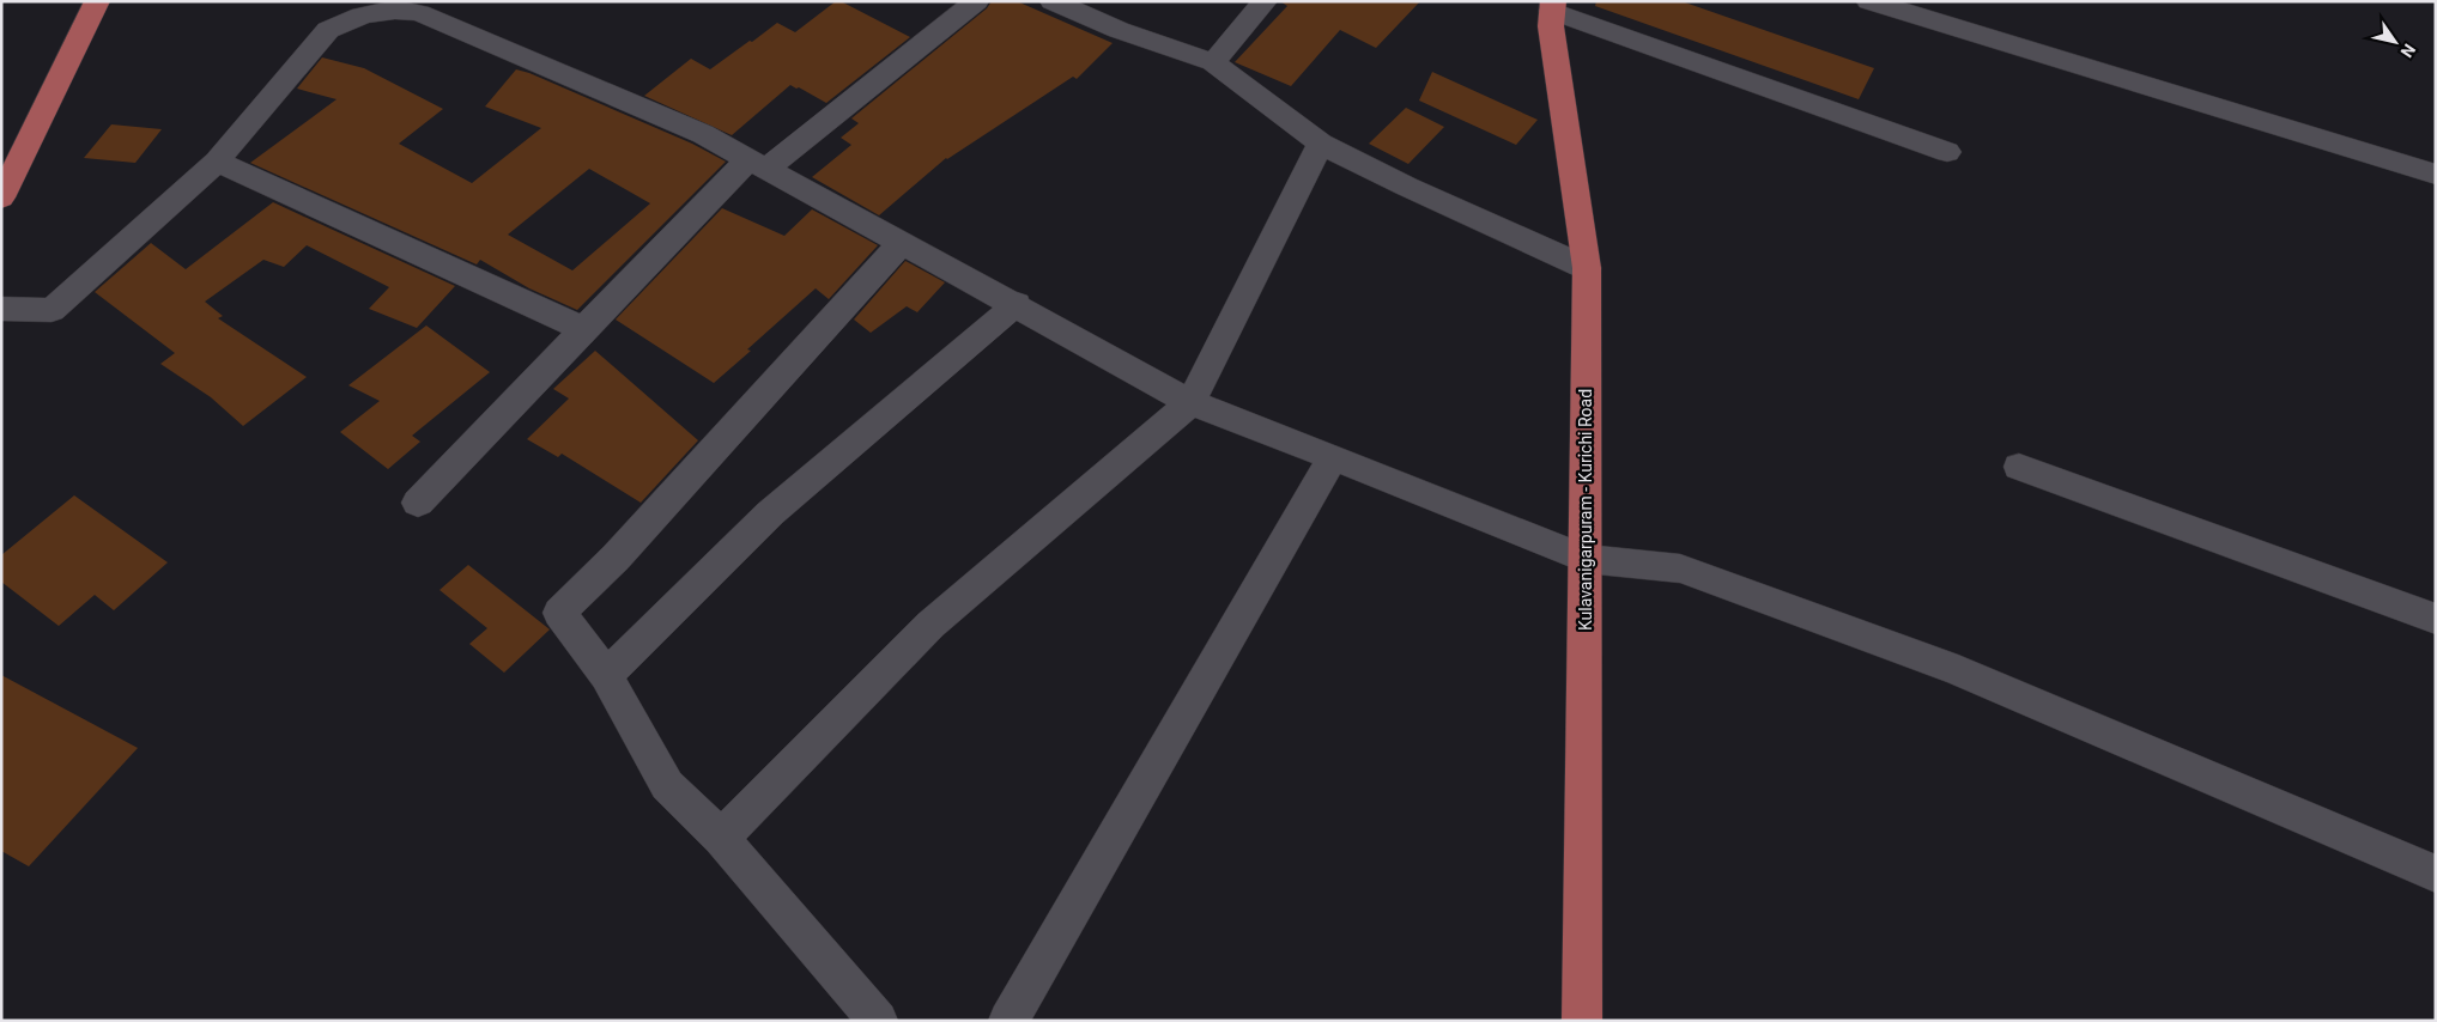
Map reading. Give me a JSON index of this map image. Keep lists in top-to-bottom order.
{
  "streets": {
    "main road": ["Kulavanigarpuram - Kurichi Road"]
  },
  "north": "bottom right"
}
